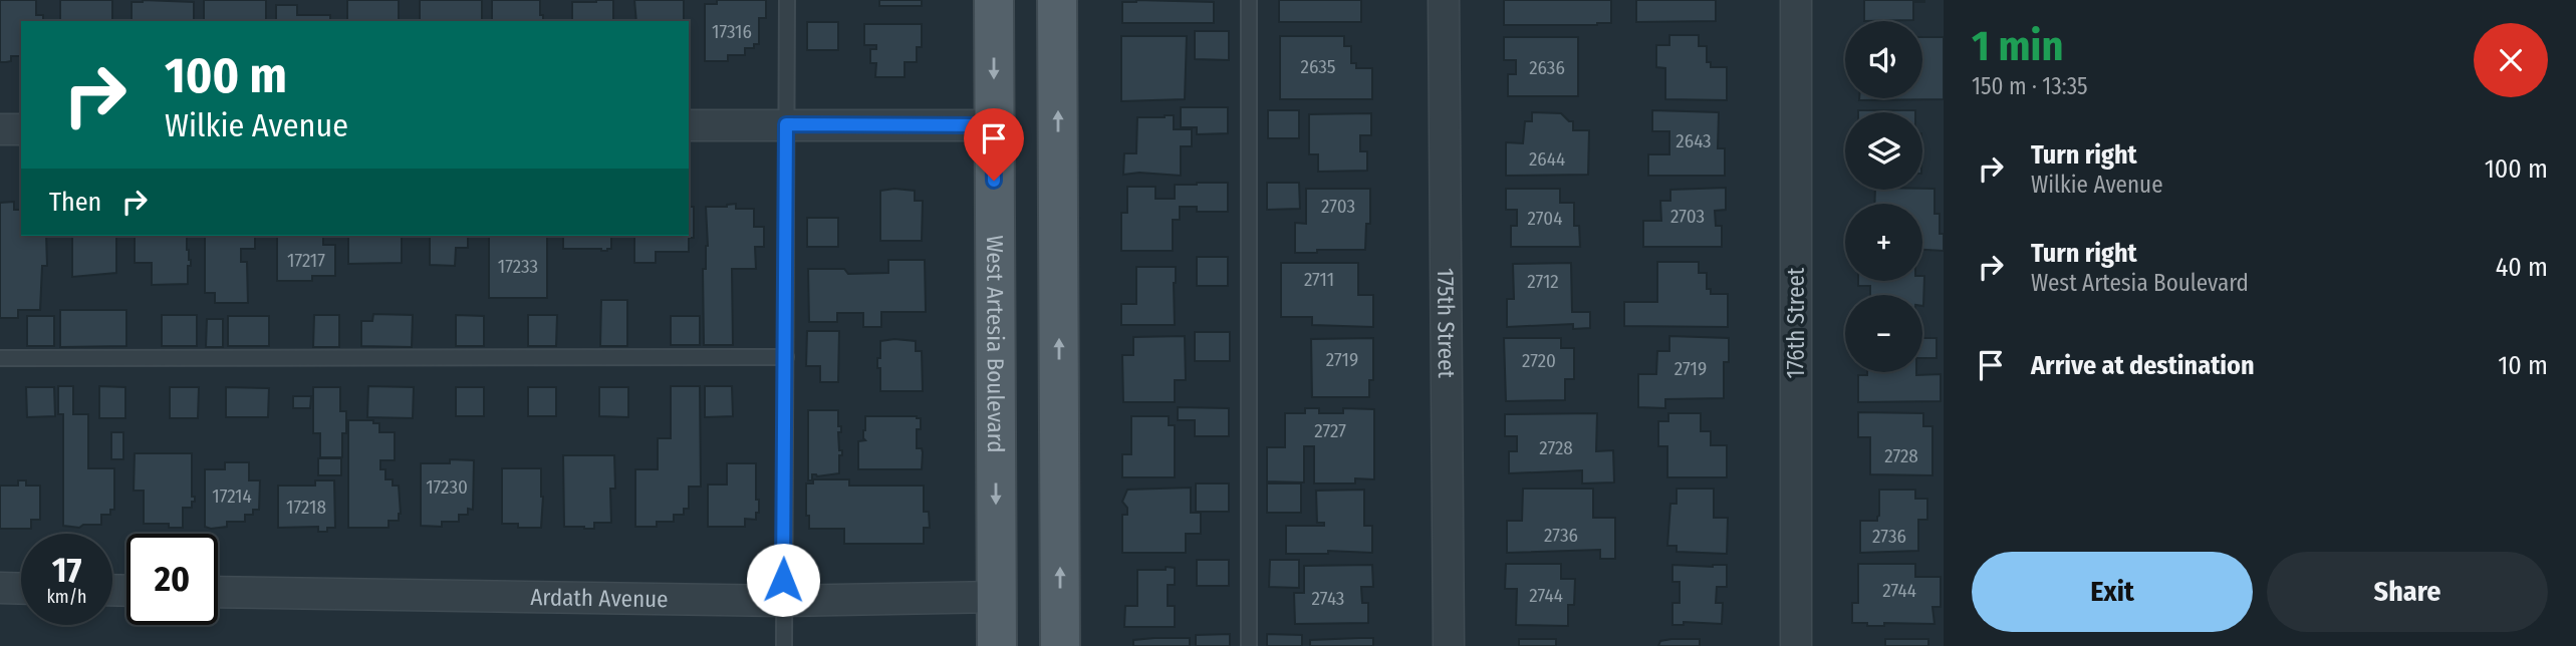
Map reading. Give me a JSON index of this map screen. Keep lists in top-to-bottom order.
{
  "streets": {
    "main road": ["West Artesia Boulevard"],
    "street": ["175th Street", "176th Street", "Ardath Avenue"]
  },
  "crossings": [
    ["West Artesia Boulevard", "Ardath Avenue"]
  ],
  "house_numbers": [
    "17316",
    "2635",
    "2636",
    "2643",
    "2644",
    "2703",
    "2703",
    "2704",
    "17217",
    "17233",
    "2711",
    "2712",
    "2719",
    "2720",
    "2719",
    "2727",
    "2728",
    "2728",
    "17230",
    "17214",
    "17218",
    "2736",
    "2736",
    "2744",
    "2744",
    "2743"
  ],
  "page": {
    "heading": ["1 min", "150 m · 13:35"],
    "map_buttons": ["+", "−"],
    "turn": ["100 m", "Wilkie Avenue"],
    "list": [
      {
        "name": "Turn right",
        "note": "Wilkie Avenue",
        "value": "100 m"
      },
      {
        "name": "Turn right",
        "note": "West Artesia Boulevard",
        "value": "40 m"
      },
      {
        "name": "Arrive at destination",
        "value": "10 m"
      }
    ],
    "then": "Then",
    "speed": "17 km/h",
    "limit": "20",
    "buttons": ["Exit", "Share"]
  }
}
